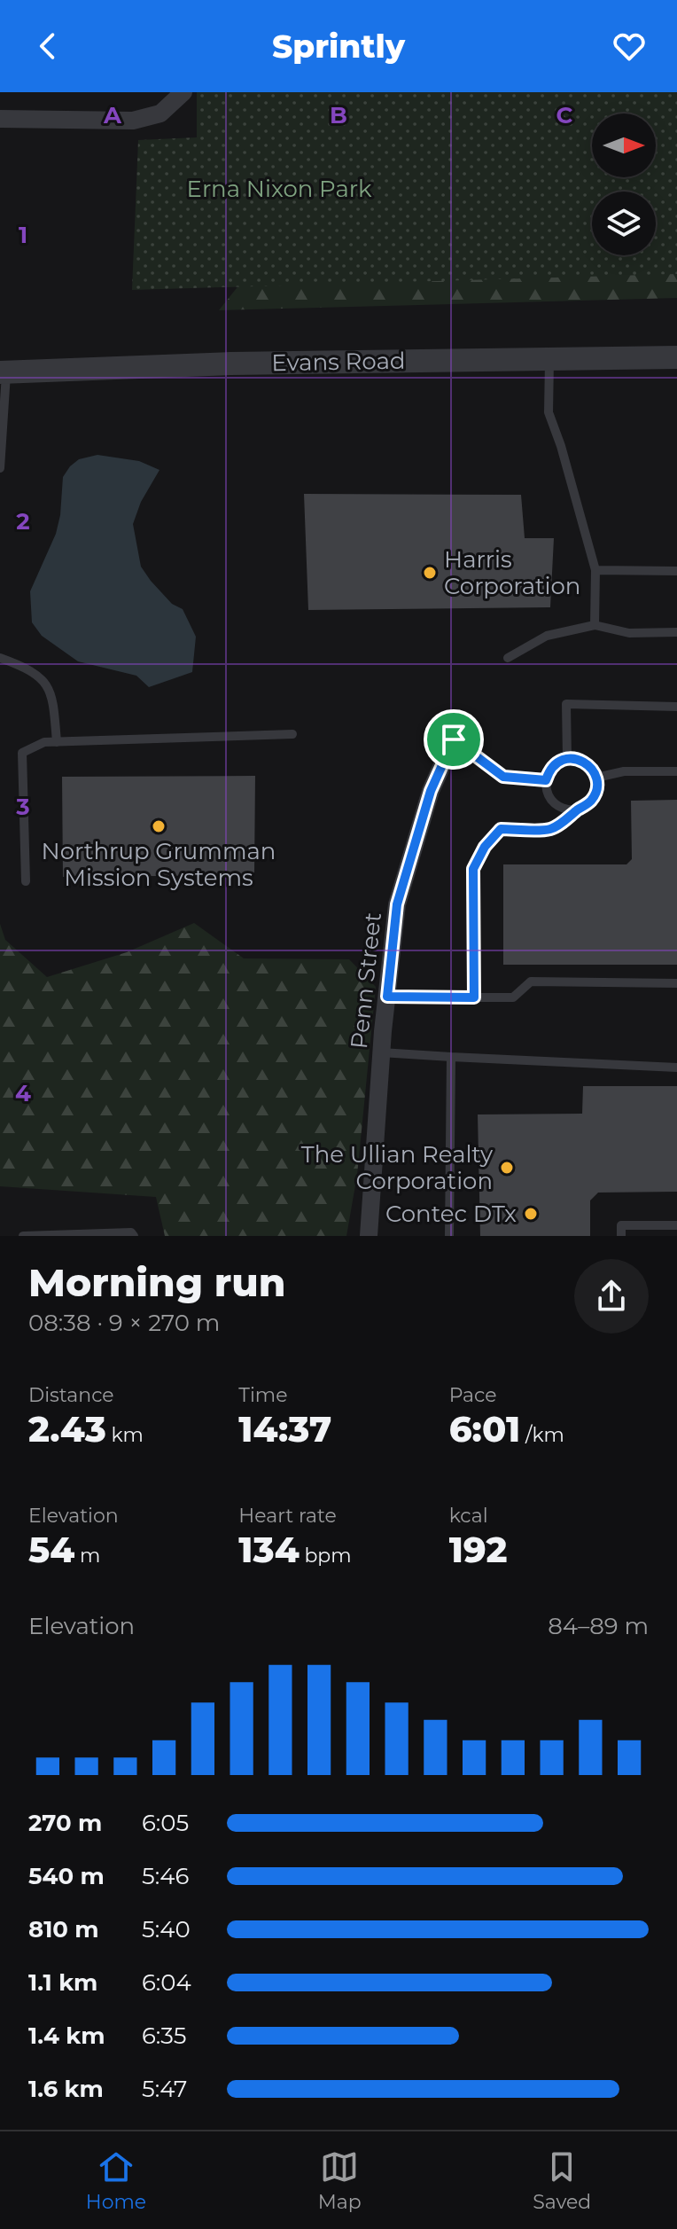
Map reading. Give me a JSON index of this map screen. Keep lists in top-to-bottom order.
{
  "streets": {
    "street": ["Evans Road", "Penn Street"]
  },
  "parks": ["Erna Nixon Park"],
  "places": [
    "Harris Corporation",
    "Northrup Grumman Mission Systems",
    "The Ullian Realty Corporation",
    "Contec DTx"
  ],
  "north": "right",
  "page": {
    "header": "Sprintly",
    "heading": ["Morning run", "08:38 · 9 × 270 m"],
    "stats": [
      ["Distance", "2.43 km"],
      ["Time", "14:37"],
      ["Pace", "6:01 /km"],
      ["Elevation", "54 m"],
      ["Heart rate", "134 bpm"],
      ["kcal", "192"]
    ],
    "chart": ["Elevation", "84–89 m"],
    "list": [
      {
        "name": "270 m",
        "note": "6:05"
      },
      {
        "name": "540 m",
        "note": "5:46"
      },
      {
        "name": "810 m",
        "note": "5:40"
      },
      {
        "name": "1.1 km",
        "note": "6:04"
      },
      {
        "name": "1.4 km",
        "note": "6:35"
      },
      {
        "name": "1.6 km",
        "note": "5:47"
      }
    ],
    "tabs": ["Home", "Map", "Saved"]
  },
  "grid": {
    "columns": ["A", "B", "C"],
    "rows": [
      "1",
      "2",
      "3",
      "4"
    ]
  }
}
